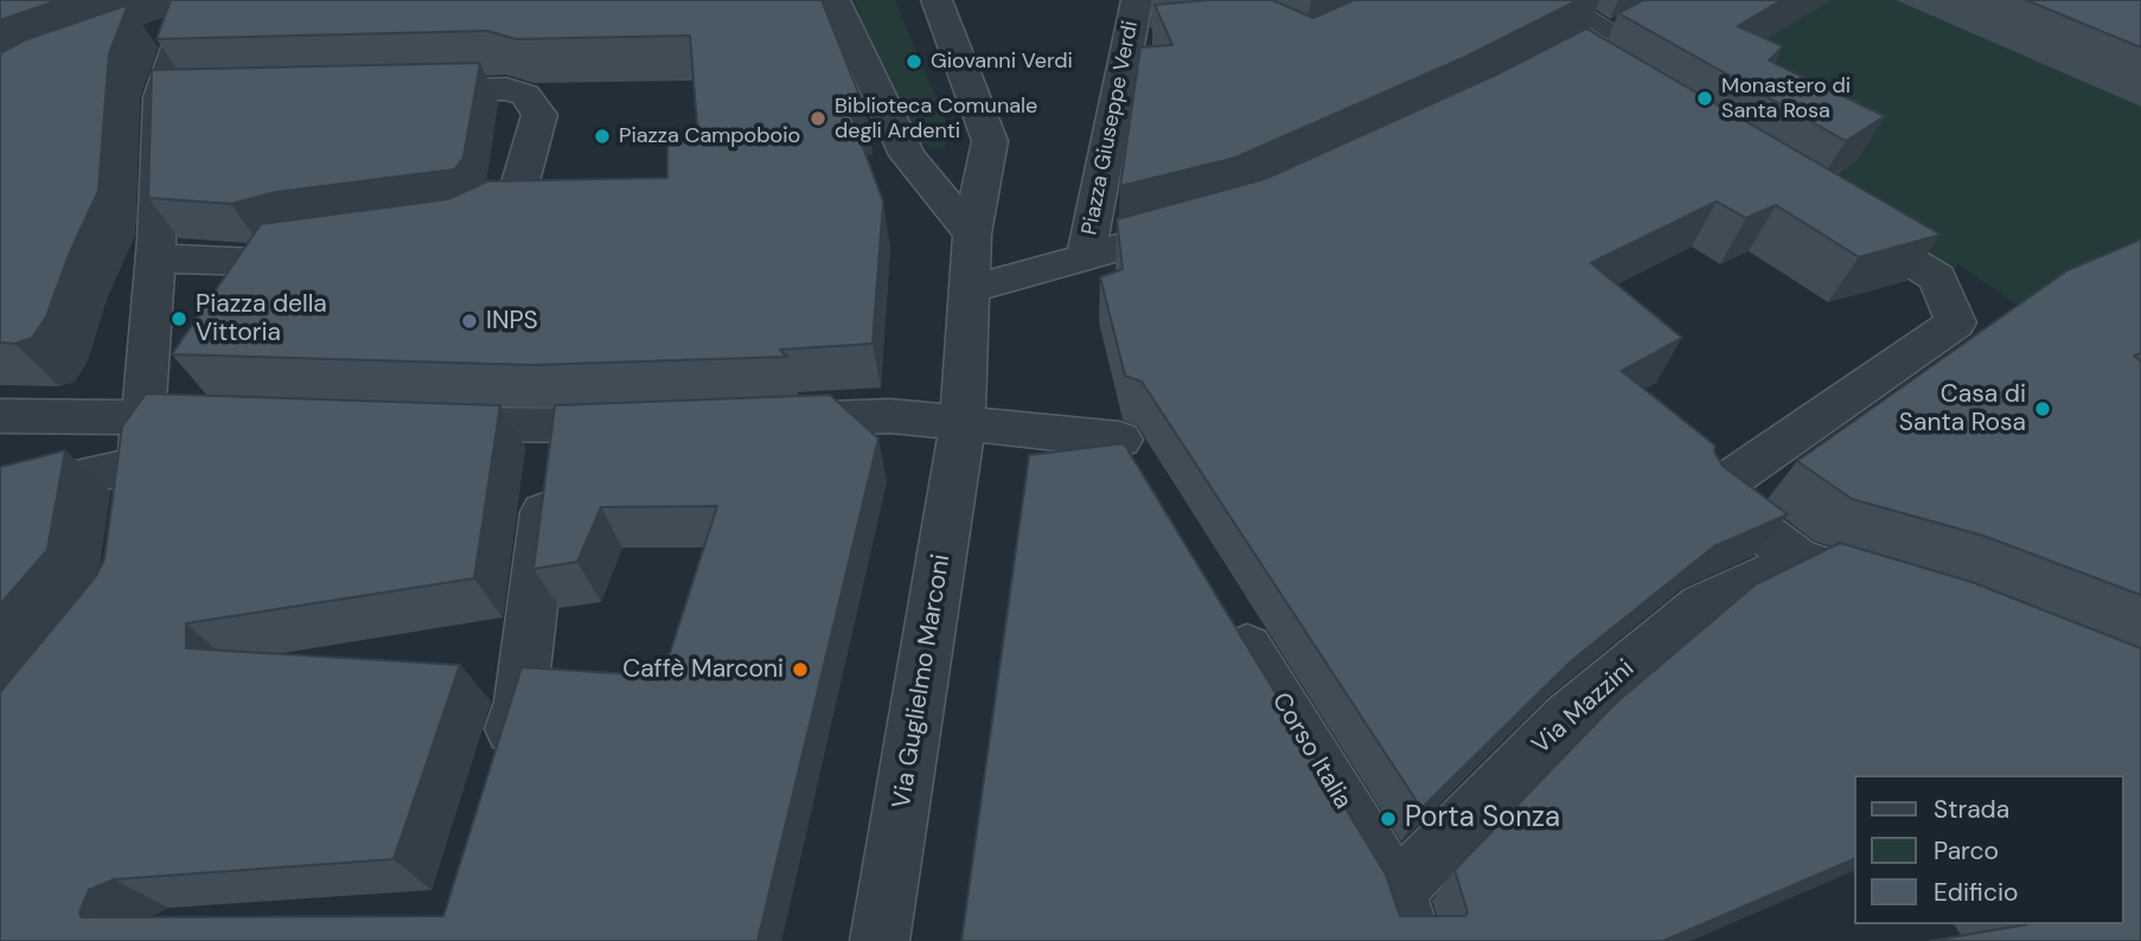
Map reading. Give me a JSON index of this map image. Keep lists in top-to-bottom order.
{
  "streets": {
    "street": [
      "Piazza Giuseppe Verdi",
      "Via Guglielmo Marconi",
      "Via Mazzini",
      "Corso Italia"
    ]
  },
  "crossings": [
    ["Via Mazzini", "Corso Italia"]
  ],
  "places": [
    "Giovanni Verdi",
    "Monastero di Santa Rosa",
    "Biblioteca Comunale degli Ardenti",
    "Piazza Campoboio",
    "Piazza della Vittoria",
    "INPS",
    "Casa di Santa Rosa",
    "Caffè Marconi",
    "Porta Sonza"
  ],
  "legend": ["Strada", "Parco", "Edificio"]
}
